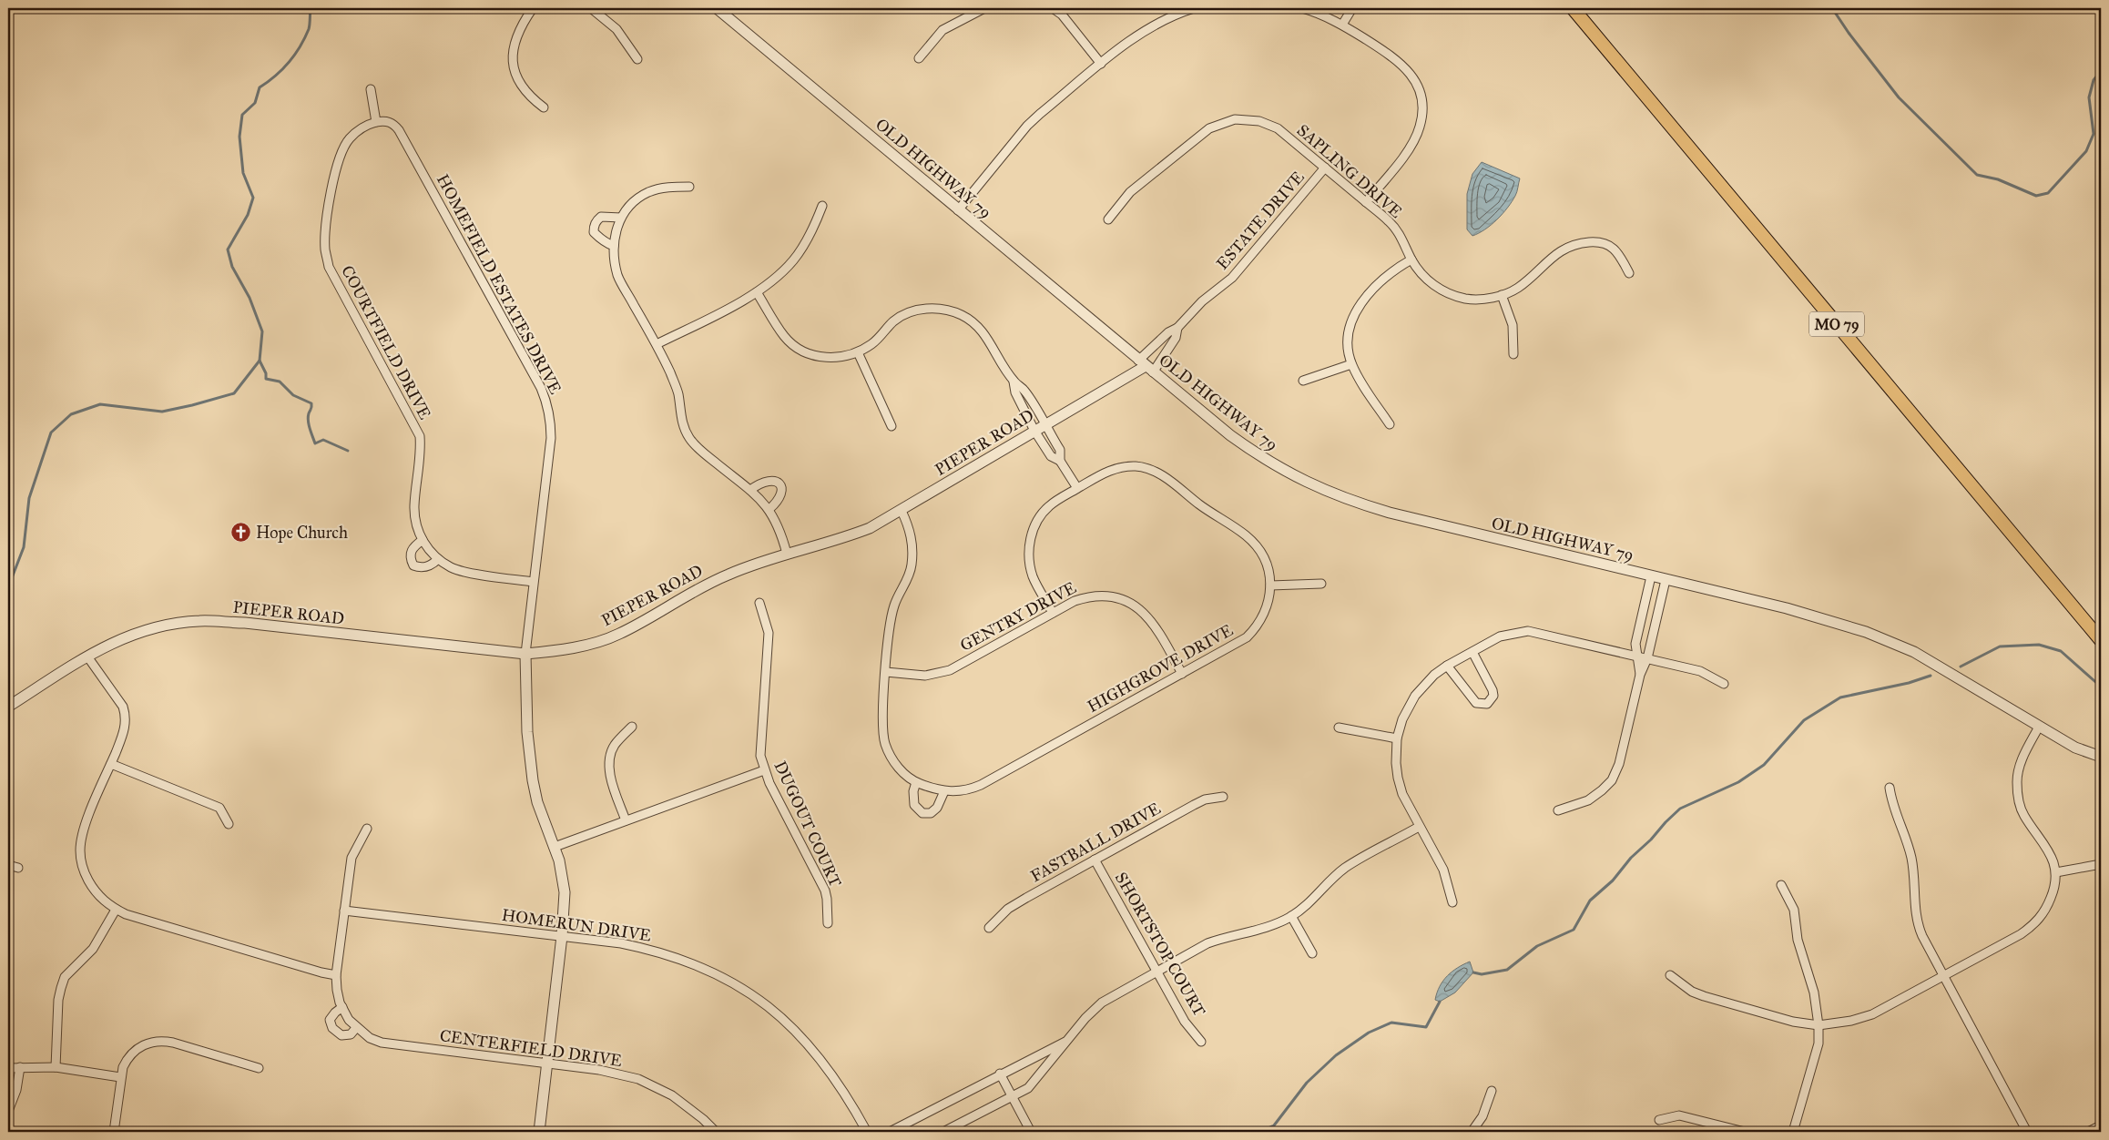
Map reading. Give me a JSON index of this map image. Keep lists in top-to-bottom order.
{
  "streets": {
    "main road": ["MO 79"],
    "street": [
      "OLD HIGHWAY 79",
      "SAPLING DRIVE",
      "ESTATE DRIVE",
      "HOMEFIELD ESTATES DRIVE",
      "COURTFIELD DRIVE",
      "PIEPER ROAD",
      "GENTRY DRIVE",
      "HIGHGROVE DRIVE",
      "DUGOUT COURT",
      "FASTBALL DRIVE",
      "HOMERUN DRIVE",
      "SHORTSTOP COURT",
      "CENTERFIELD DRIVE"
    ]
  },
  "crossings": [
    ["OLD HIGHWAY 79", "ESTATE DRIVE"],
    ["OLD HIGHWAY 79", "PIEPER ROAD"],
    ["SAPLING DRIVE", "ESTATE DRIVE"],
    ["ESTATE DRIVE", "PIEPER ROAD"],
    ["HOMEFIELD ESTATES DRIVE", "COURTFIELD DRIVE"],
    ["HOMEFIELD ESTATES DRIVE", "PIEPER ROAD"],
    ["PIEPER ROAD", "HIGHGROVE DRIVE"],
    ["GENTRY DRIVE", "HIGHGROVE DRIVE"],
    ["FASTBALL DRIVE", "SHORTSTOP COURT"],
    ["HOMERUN DRIVE", "CENTERFIELD DRIVE"]
  ],
  "places": {
    "church": ["Hope Church"]
  }
}
